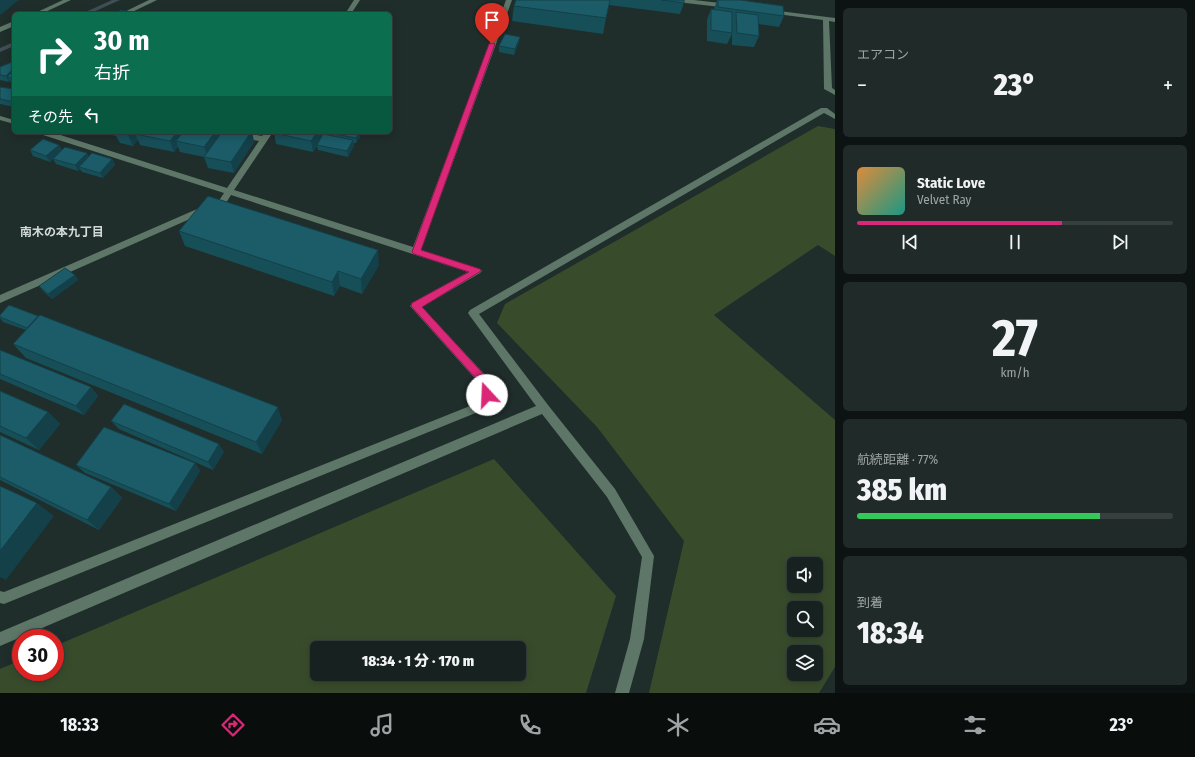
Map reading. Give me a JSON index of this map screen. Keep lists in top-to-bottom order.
{
  "districts": ["南木の本九丁目"],
  "page": {
    "tile": [
      "エアコン",
      ["27", "km/h"],
      ["航続距離 · 77%", "385 km"],
      ["到着", "18:34"]
    ],
    "turn": ["30 m", "右折"],
    "heat": ["−", "23°", "+"],
    "then": "その先",
    "song": ["Static Love", "Velvet Ray"],
    "limit": "30",
    "trip": "18:34 · 1 分 · 170 m",
    "tabs": ["18:33", "23°"]
  }
}
